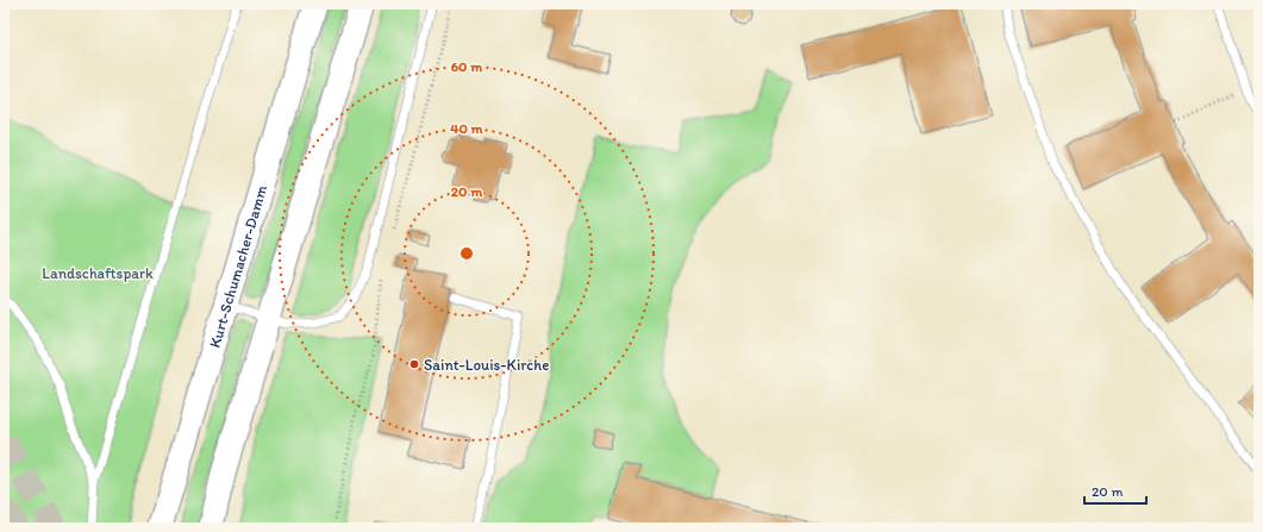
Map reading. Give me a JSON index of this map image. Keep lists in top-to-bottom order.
{
  "streets": {
    "main road": ["Kurt-Schumacher-Damm"]
  },
  "parks": ["Landschaftspark"],
  "places": ["Saint-Louis-Kirche"],
  "scale_bar": "20 m",
  "rings": ["60 m", "40 m", "20 m"]
}
